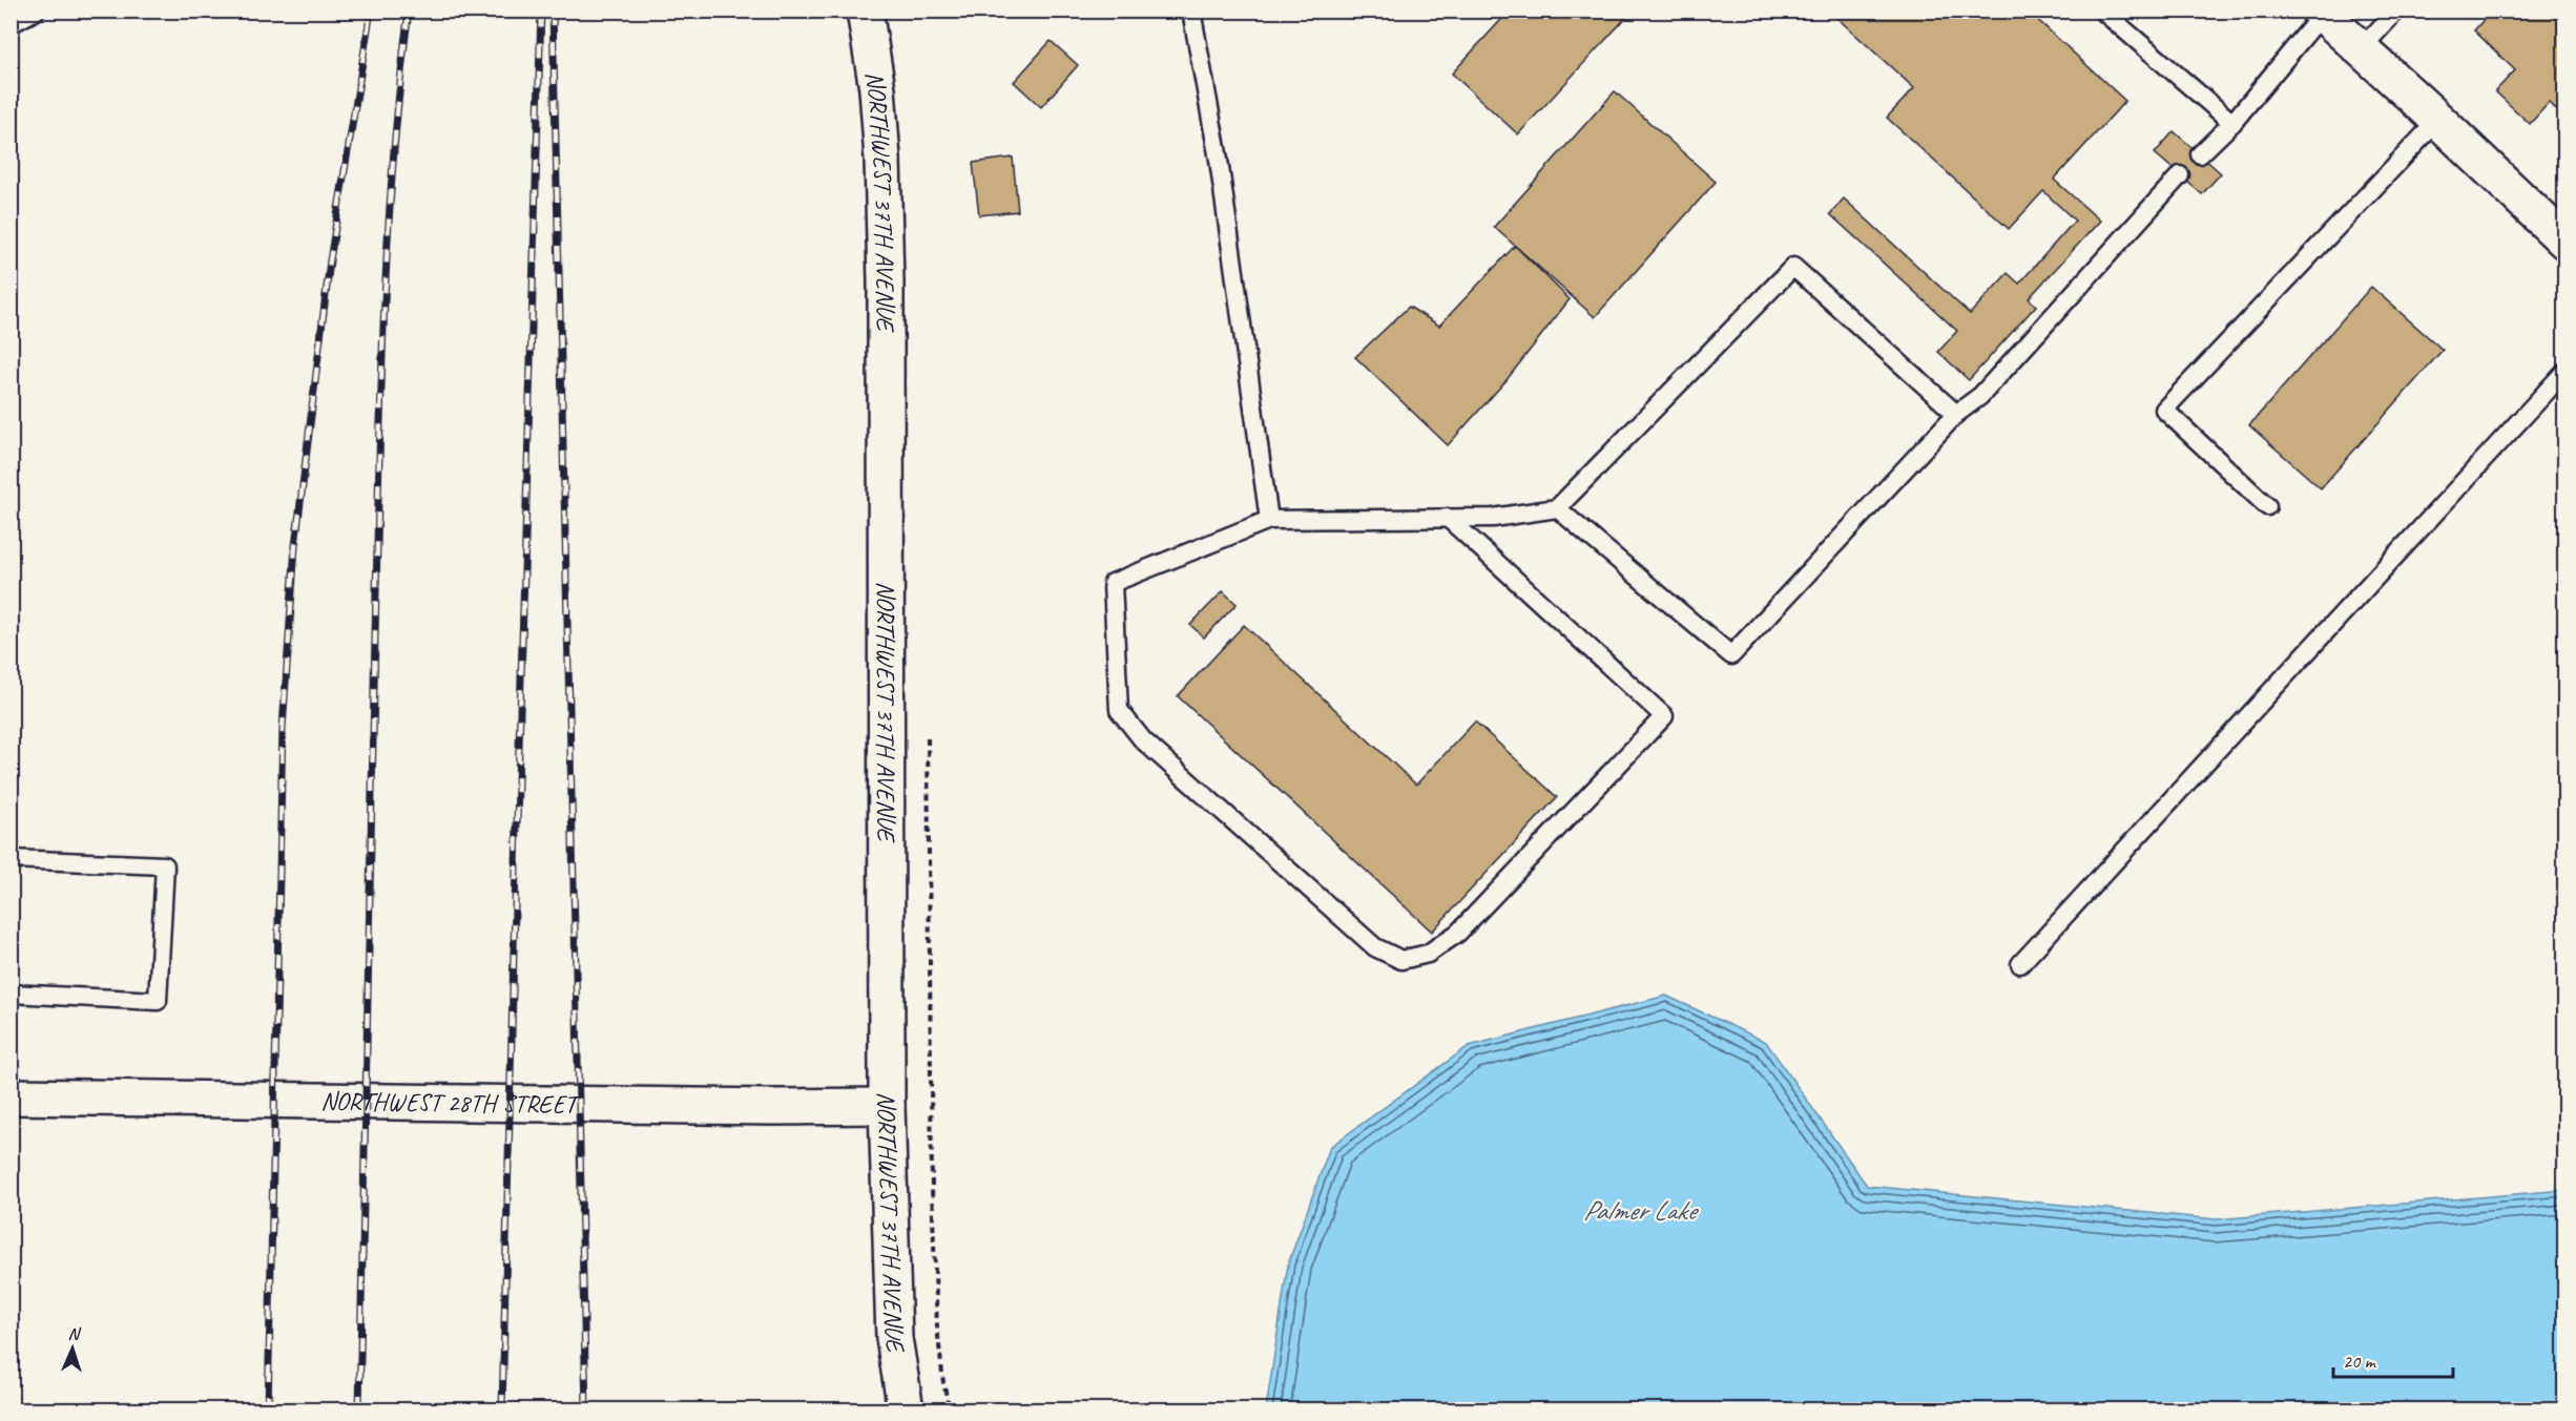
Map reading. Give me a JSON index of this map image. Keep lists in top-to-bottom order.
{
  "streets": {
    "street": ["NORTHWEST 37TH AVENUE", "NORTHWEST 28TH STREET"]
  },
  "crossings": [
    ["NORTHWEST 37TH AVENUE", "NORTHWEST 28TH STREET"]
  ],
  "water": ["Palmer Lake"],
  "scale_bar": "20 m",
  "north": "top"
}
